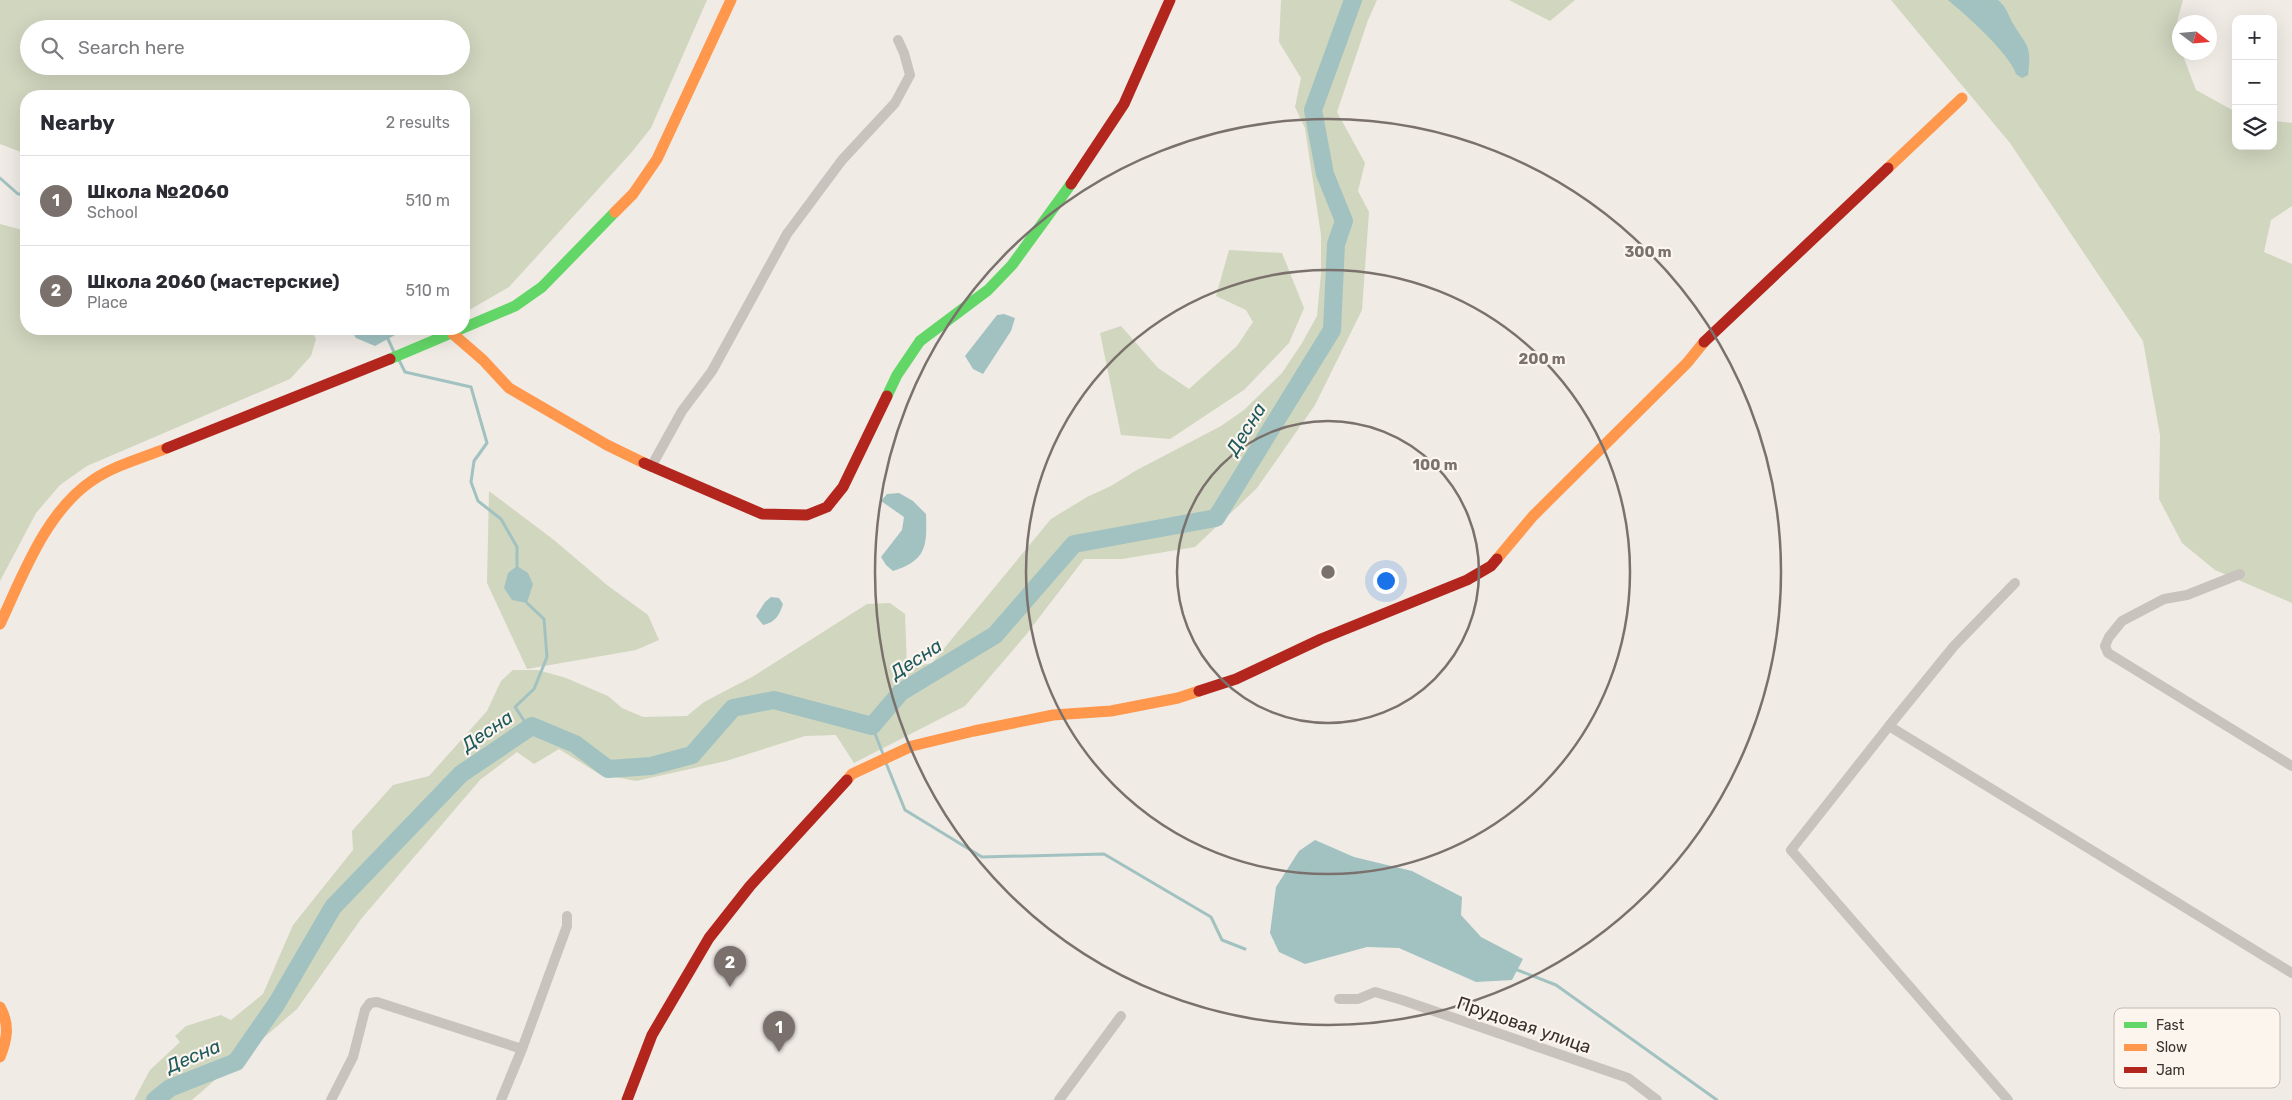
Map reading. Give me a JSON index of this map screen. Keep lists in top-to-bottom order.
{
  "streets": {
    "street": ["Прудовая улица"]
  },
  "water": ["Десна"],
  "legend": ["Fast", "Slow", "Jam"],
  "north": "right",
  "page": {
    "map_buttons": ["+", "−"],
    "search": "Search here",
    "heading": ["Nearby", "2 results"],
    "list": [
      {
        "mark": "1",
        "name": "Школа №2060",
        "note": "School",
        "value": "510 m"
      },
      {
        "mark": "2",
        "name": "Школа 2060 (мастерские)",
        "note": "Place",
        "value": "510 m"
      }
    ],
    "pins": ["2", "1"]
  },
  "rings": ["300 m", "200 m", "100 m"]
}
